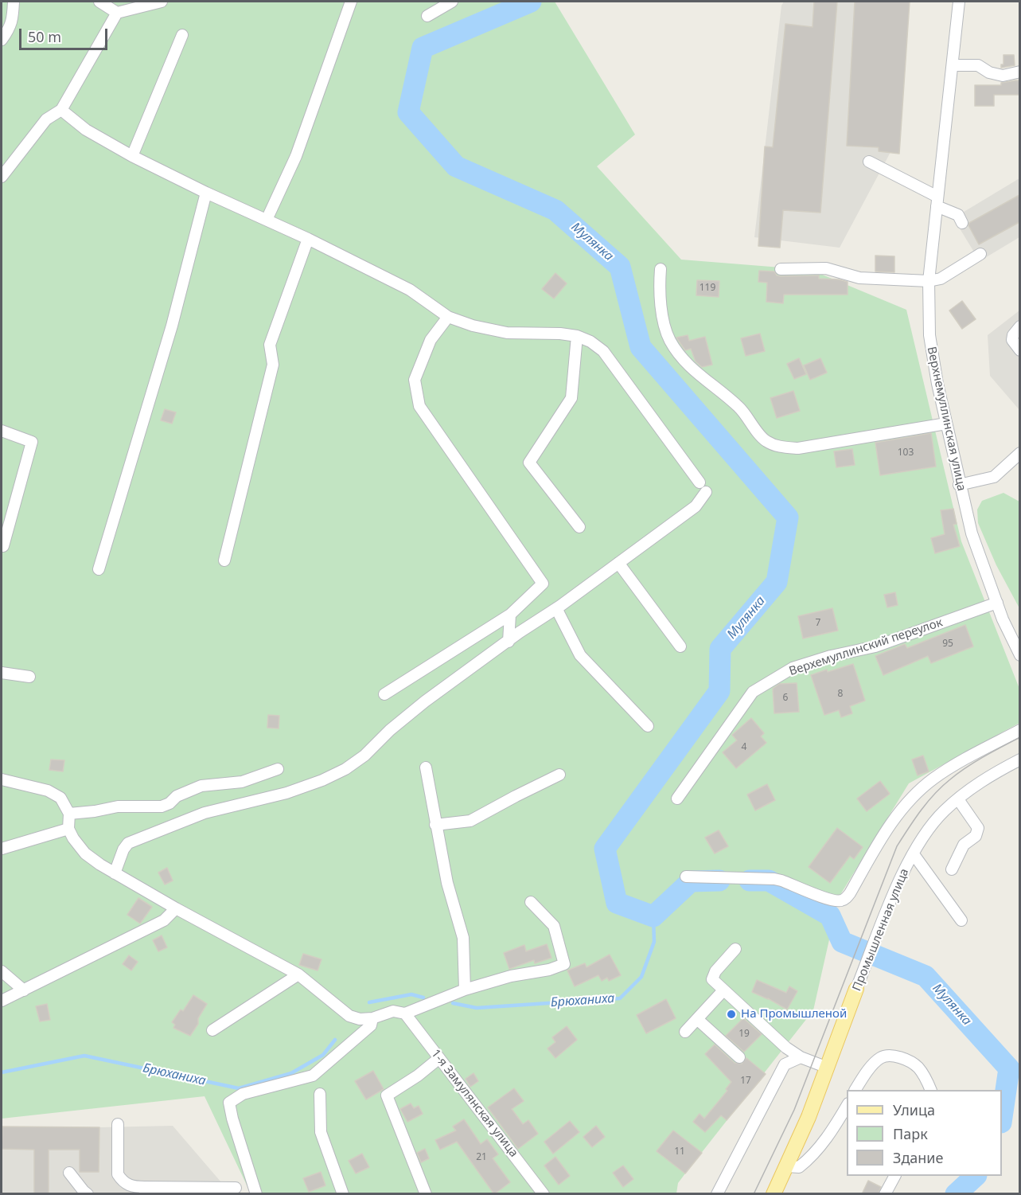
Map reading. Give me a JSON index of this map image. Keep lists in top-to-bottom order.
{
  "streets": {
    "main road": ["Промышленная улица"],
    "street": ["Верхнемуллинская улица", "Верхемуллинский переулок", "1-я Замулянская улица"]
  },
  "crossings": [
    ["Верхнемуллинская улица", "Верхемуллинский переулок"]
  ],
  "water": ["Мулянка", "Брюханиха"],
  "places": ["На Промышленой"],
  "house_numbers": [
    "119",
    "103",
    "7",
    "95",
    "8",
    "6",
    "4",
    "19",
    "17",
    "11",
    "21"
  ],
  "legend": ["Улица", "Парк", "Здание"],
  "scale_bar": "50 m"
}
